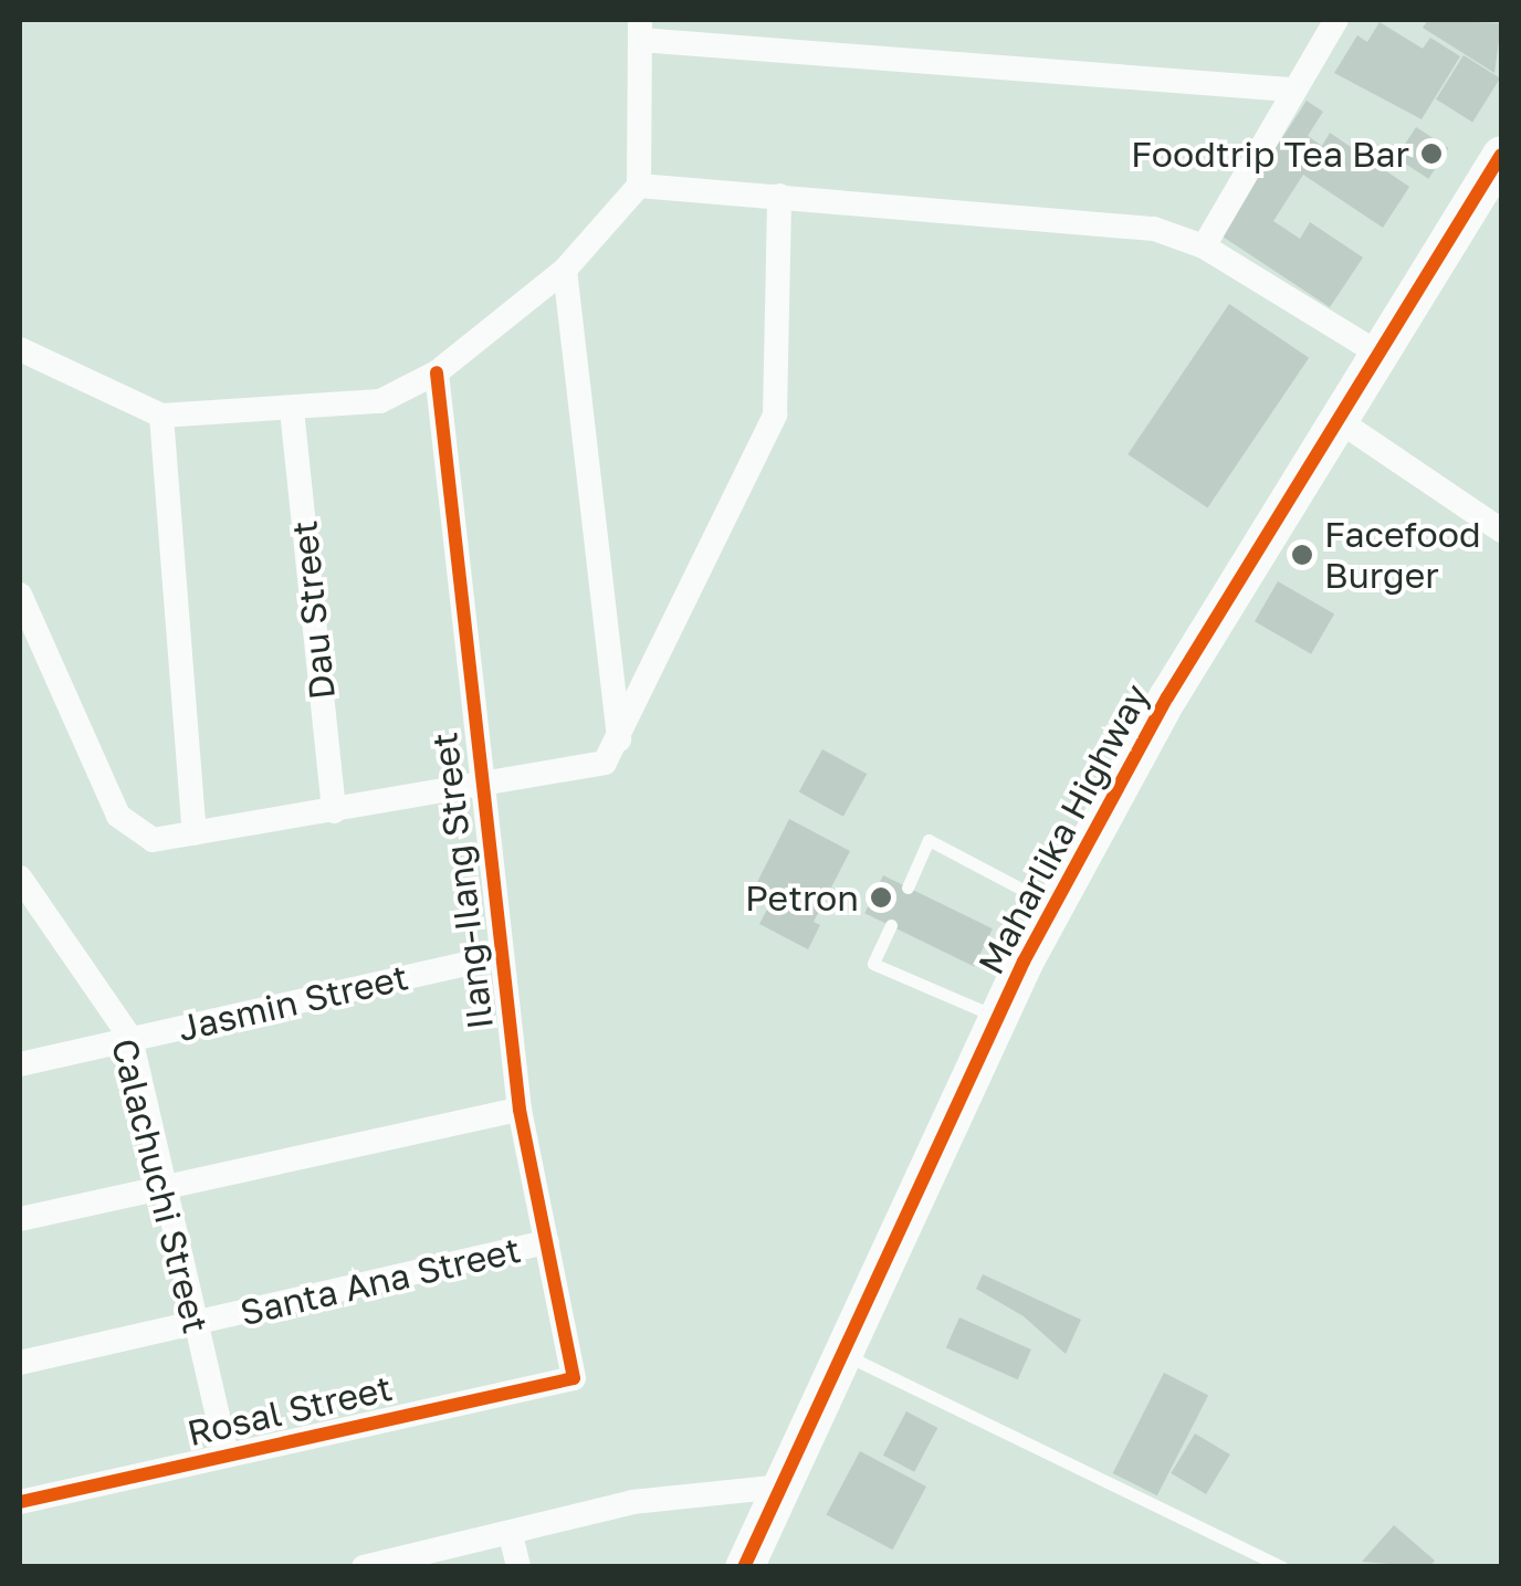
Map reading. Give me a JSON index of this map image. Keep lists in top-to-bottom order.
{
  "streets": {
    "main road": ["Maharlika Highway"],
    "street": [
      "Dau Street",
      "Ilang-Ilang Street",
      "Jasmin Street",
      "Calachuchi Street",
      "Santa Ana Street",
      "Rosal Street"
    ]
  },
  "crossings": [
    ["Ilang-Ilang Street", "Jasmin Street"],
    ["Ilang-Ilang Street", "Santa Ana Street"],
    ["Ilang-Ilang Street", "Rosal Street"],
    ["Jasmin Street", "Calachuchi Street"],
    ["Calachuchi Street", "Santa Ana Street"],
    ["Calachuchi Street", "Rosal Street"]
  ],
  "places": ["Foodtrip Tea Bar", "Facefood Burger", "Petron"]
}
